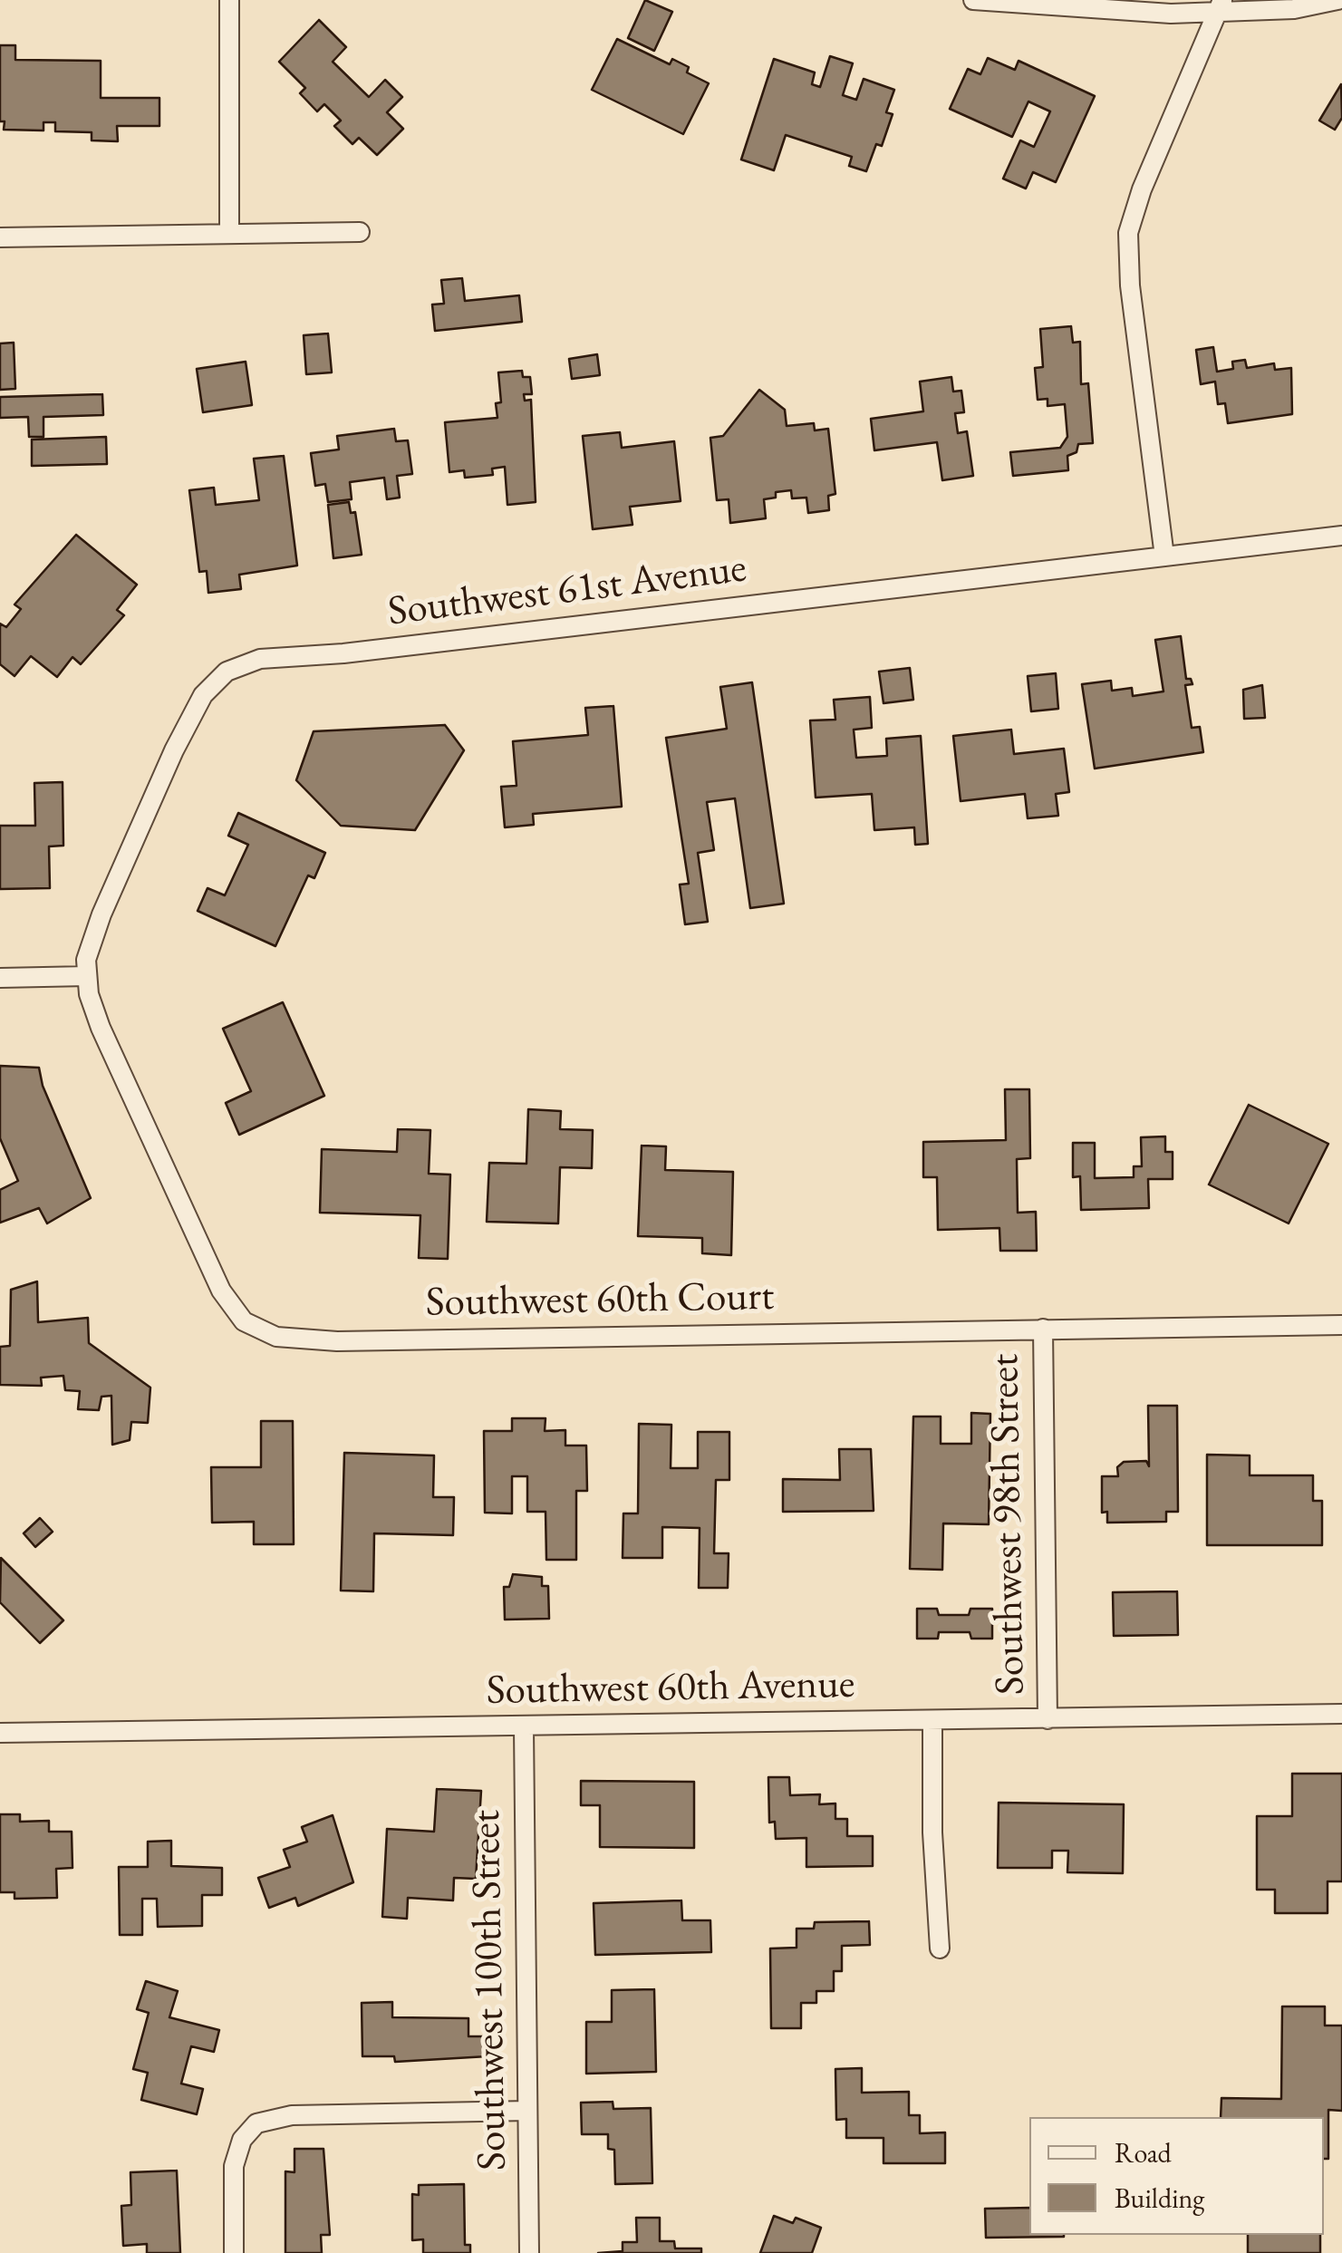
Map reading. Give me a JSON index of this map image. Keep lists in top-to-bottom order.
{
  "streets": {
    "street": [
      "Southwest 61st Avenue",
      "Southwest 60th Court",
      "Southwest 98th Street",
      "Southwest 60th Avenue",
      "Southwest 100th Street"
    ]
  },
  "crossings": [
    ["Southwest 61st Avenue", "Southwest 60th Court"],
    ["Southwest 60th Court", "Southwest 98th Street"],
    ["Southwest 98th Street", "Southwest 60th Avenue"],
    ["Southwest 60th Avenue", "Southwest 100th Street"]
  ],
  "legend": ["Road", "Building"]
}
